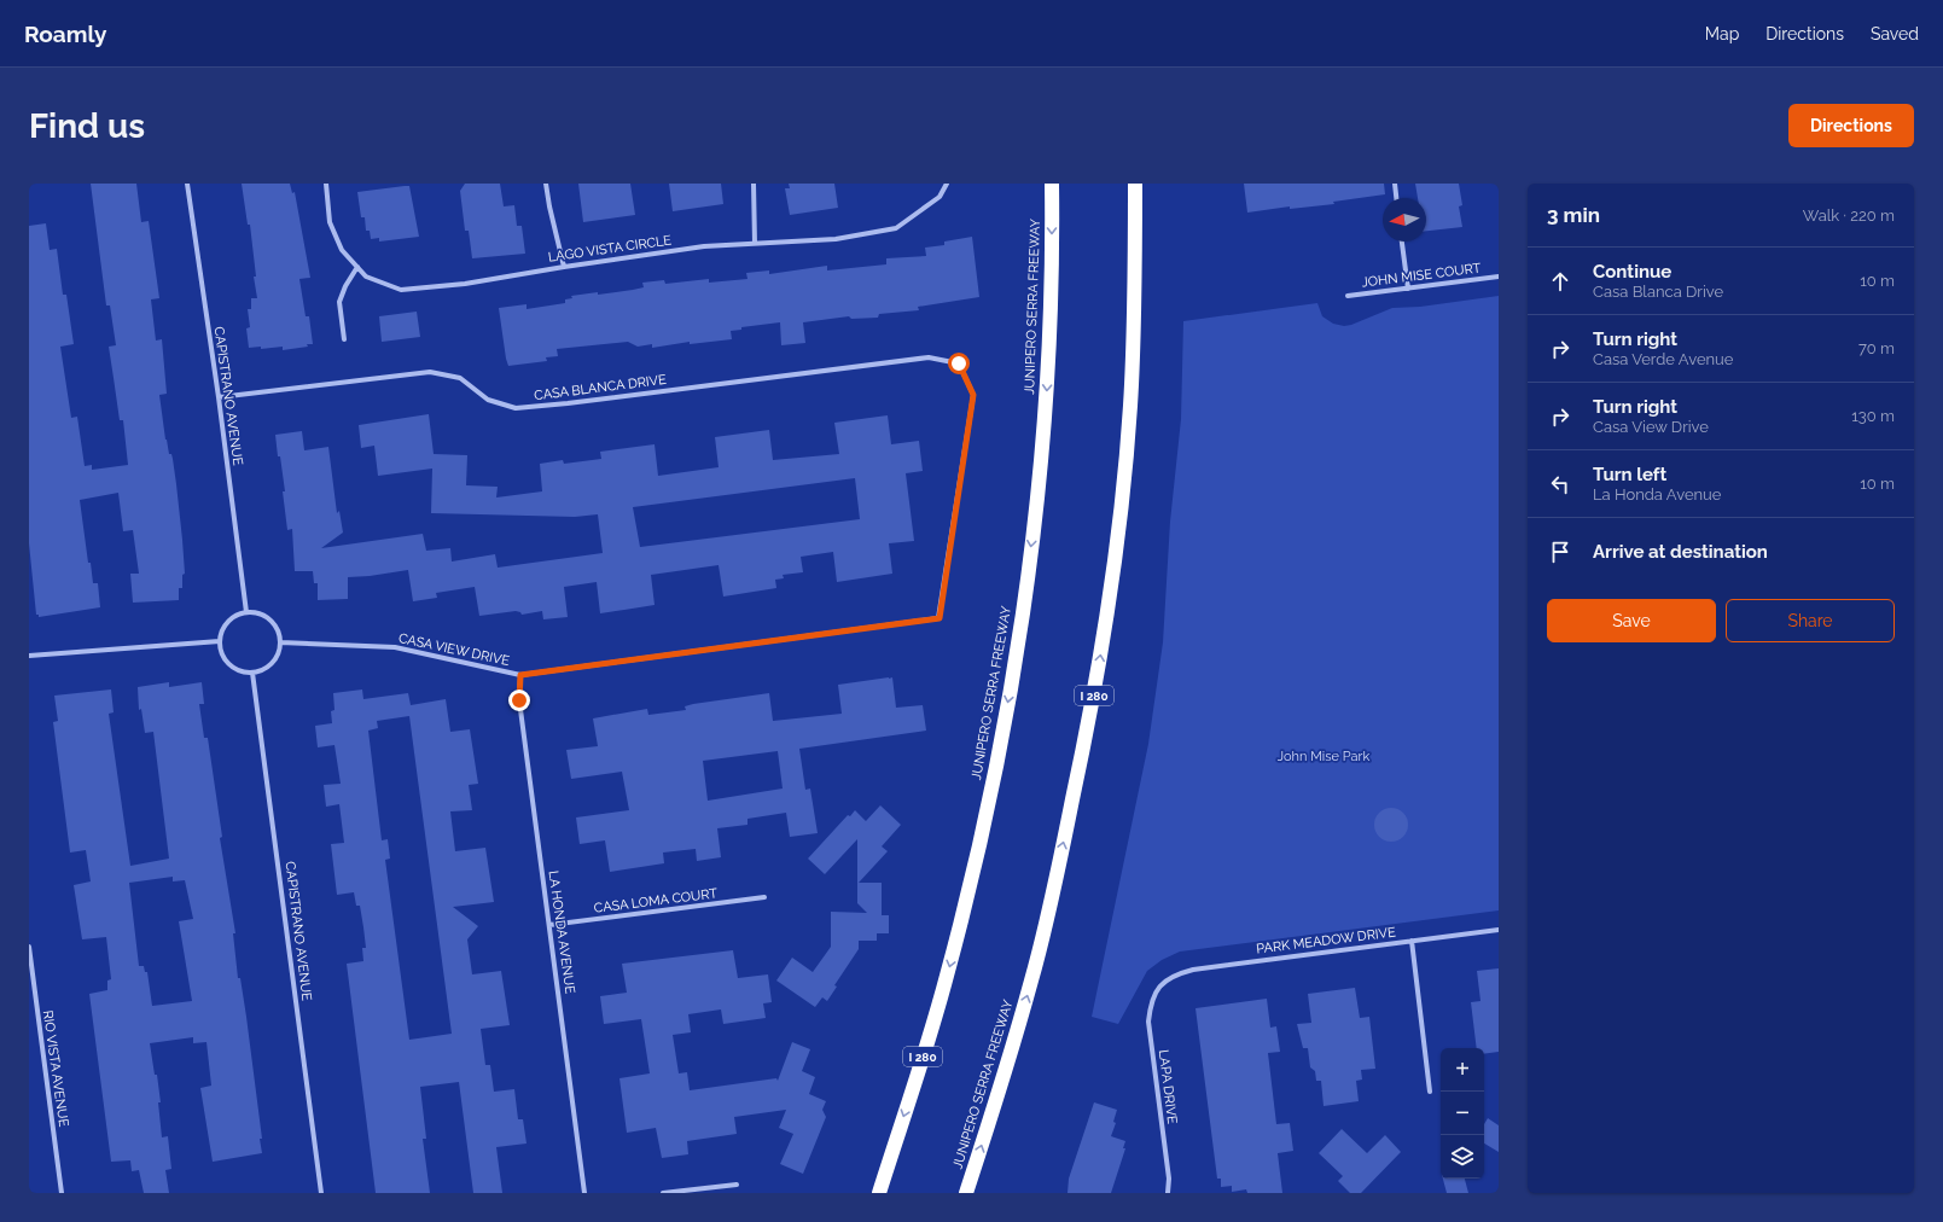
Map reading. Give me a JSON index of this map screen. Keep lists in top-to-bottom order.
{
  "streets": {
    "highway": ["JUNIPERO SERRA FREEWAY", "I 280"],
    "street": [
      "LAGO VISTA CIRCLE",
      "JOHN MISE COURT",
      "CASA BLANCA DRIVE",
      "CAPISTRANO AVENUE",
      "CASA VIEW DRIVE",
      "CASA LOMA COURT",
      "LA HONDA AVENUE",
      "PARK MEADOW DRIVE",
      "RIO VISTA AVENUE",
      "LAPA DRIVE"
    ]
  },
  "crossings": [
    ["CASA BLANCA DRIVE", "CAPISTRANO AVENUE"],
    ["CASA BLANCA DRIVE", "CASA VIEW DRIVE"],
    ["CAPISTRANO AVENUE", "CASA VIEW DRIVE"],
    ["CASA VIEW DRIVE", "LA HONDA AVENUE"],
    ["CASA LOMA COURT", "LA HONDA AVENUE"],
    ["PARK MEADOW DRIVE", "LAPA DRIVE"]
  ],
  "parks": ["John Mise Park"],
  "north": "left",
  "page": {
    "header": "Roamly",
    "nav": ["Map", "Directions", "Saved"],
    "buttons": [
      "Directions",
      ["Save", "Share"]
    ],
    "title": "Find us",
    "heading": ["3 min", "Walk · 220 m"],
    "list": [
      ["Continue", "Casa Blanca Drive", "10 m"],
      ["Turn right", "Casa Verde Avenue", "70 m"],
      ["Turn right", "Casa View Drive", "130 m"],
      ["Turn left", "La Honda Avenue", "10 m"],
      "Arrive at destination"
    ],
    "map_buttons": ["+", "−"]
  }
}
